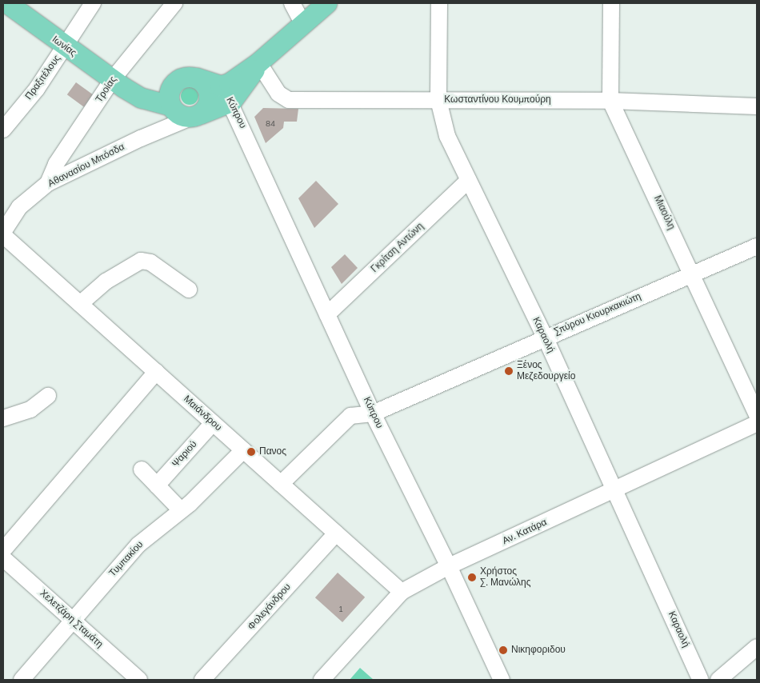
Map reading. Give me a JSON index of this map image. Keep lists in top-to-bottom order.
{
  "streets": {
    "main road": ["Ιωνίας", "Κύπρου"],
    "street": [
      "Πραξιτέλους",
      "Τροίας",
      "Κωσταντίνου Κουμπούρη",
      "Αθανασίου Μπόσδα",
      "Μιαούλη",
      "Γκρίτση Αντώνη",
      "Σπύρου Κιουρκακιώτη",
      "Καραολή",
      "Μαιάνδρου",
      "Ψαριού",
      "Αν. Κατάρα",
      "Τυμπακίου",
      "Φολεγάνδρου",
      "Χελετζάρη Σταμάτη"
    ]
  },
  "crossings": [
    ["Ιωνίας", "Πραξιτέλους"],
    ["Ιωνίας", "Τροίας"],
    ["Ιωνίας", "Κύπρου"],
    ["Ιωνίας", "Αθανασίου Μπόσδα"],
    ["Τροίας", "Αθανασίου Μπόσδα"],
    ["Κωσταντίνου Κουμπούρη", "Μιαούλη"],
    ["Κωσταντίνου Κουμπούρη", "Καραολή"],
    ["Κύπρου", "Αθανασίου Μπόσδα"],
    ["Κύπρου", "Γκρίτση Αντώνη"],
    ["Κύπρου", "Σπύρου Κιουρκακιώτη"],
    ["Κύπρου", "Αν. Κατάρα"],
    ["Μιαούλη", "Σπύρου Κιουρκακιώτη"],
    ["Γκρίτση Αντώνη", "Καραολή"],
    ["Σπύρου Κιουρκακιώτη", "Καραολή"],
    ["Σπύρου Κιουρκακιώτη", "Μαιάνδρου"],
    ["Καραολή", "Αν. Κατάρα"],
    ["Μαιάνδρου", "Ψαριού"],
    ["Μαιάνδρου", "Αν. Κατάρα"],
    ["Μαιάνδρου", "Τυμπακίου"],
    ["Μαιάνδρου", "Φολεγάνδρου"],
    ["Τυμπακίου", "Χελετζάρη Σταμάτη"]
  ],
  "places": [
    "Ξένος Μεζεδουργείο",
    "Πανος",
    "Χρήστος Σ. Μανώλης",
    "Νικηφοριδου"
  ],
  "house_numbers": ["84", "1"]
}
